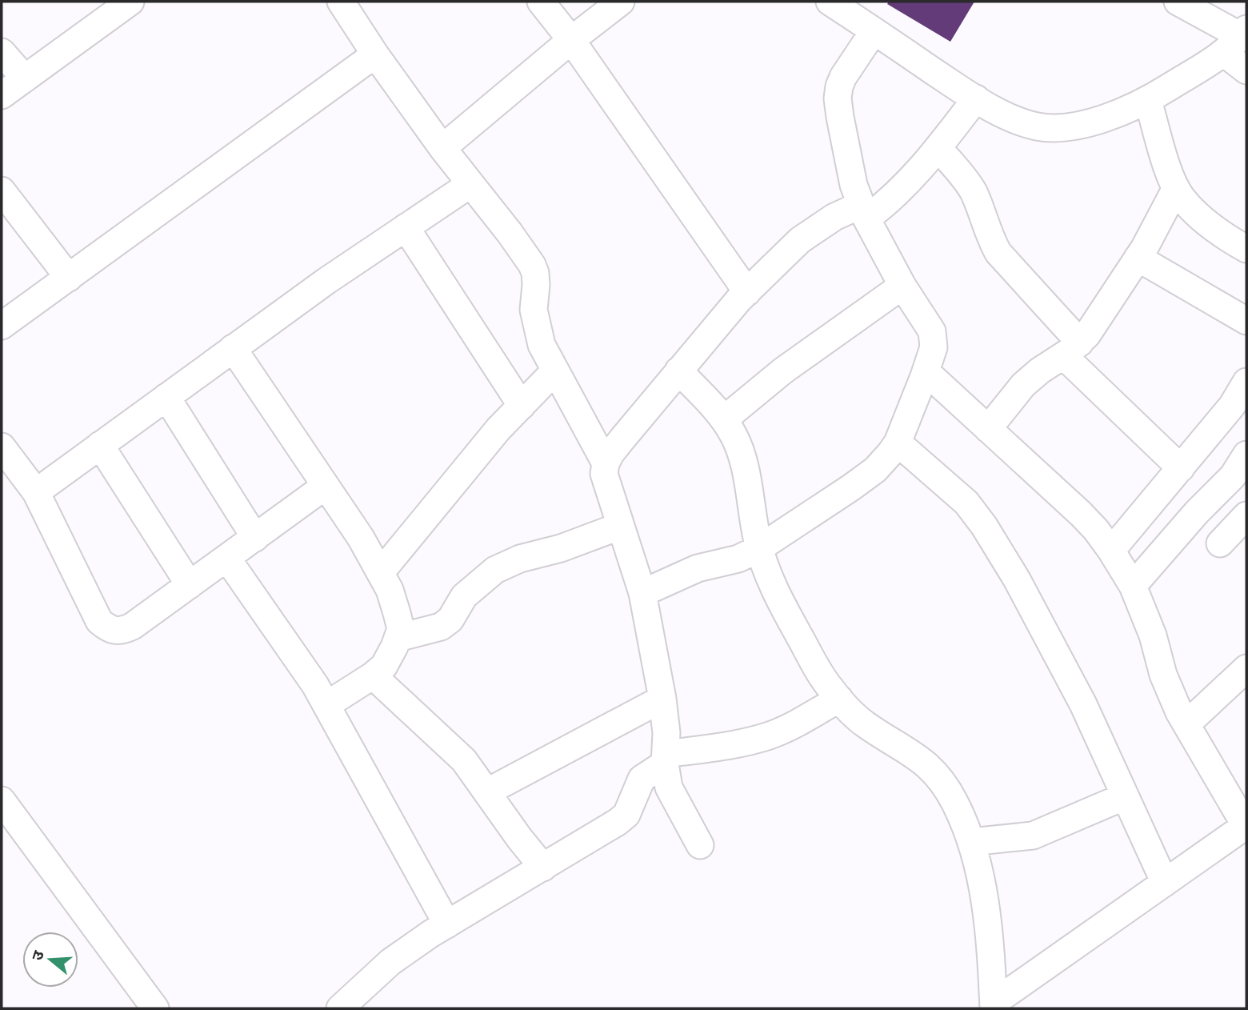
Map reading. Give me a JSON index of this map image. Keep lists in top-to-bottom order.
{
  "north": "left"
}
